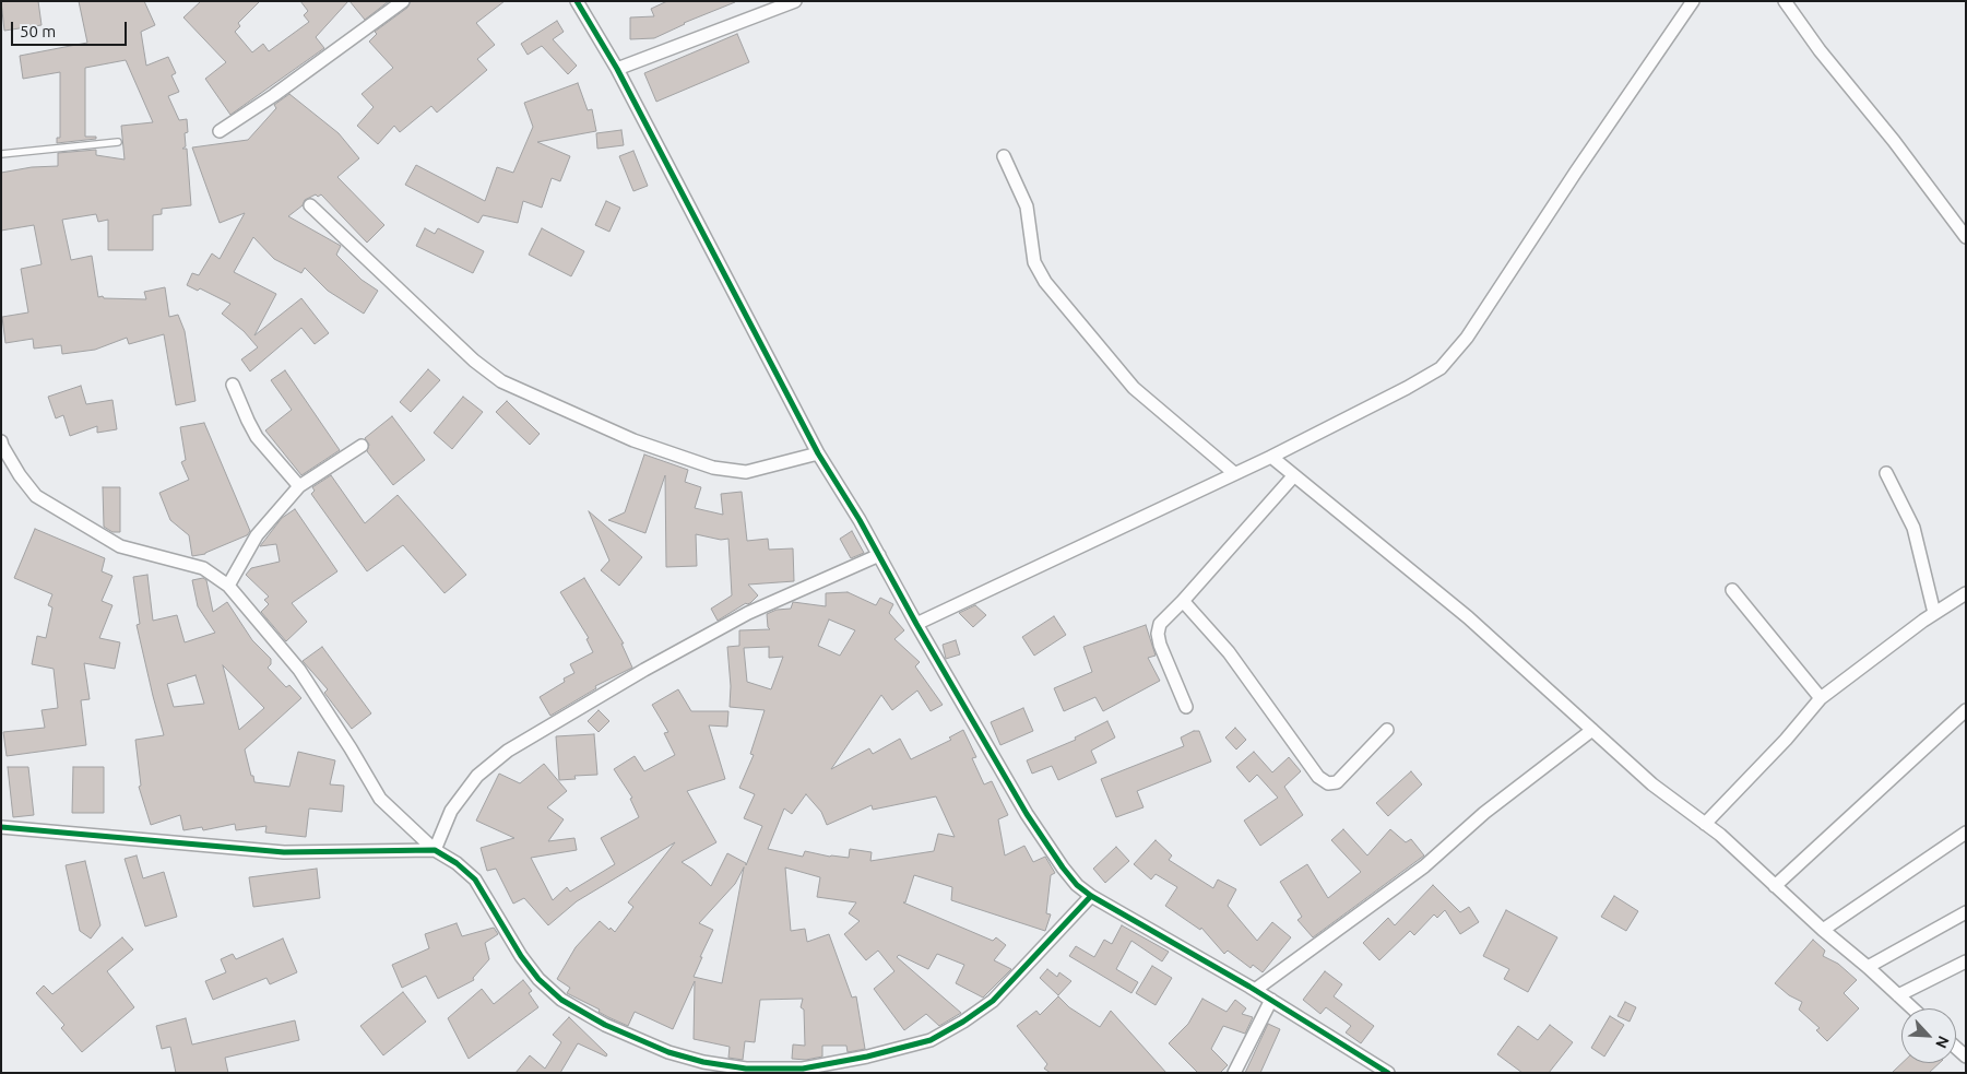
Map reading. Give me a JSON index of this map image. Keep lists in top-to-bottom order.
{
  "scale_bar": "50 m",
  "north": "bottom right"
}
